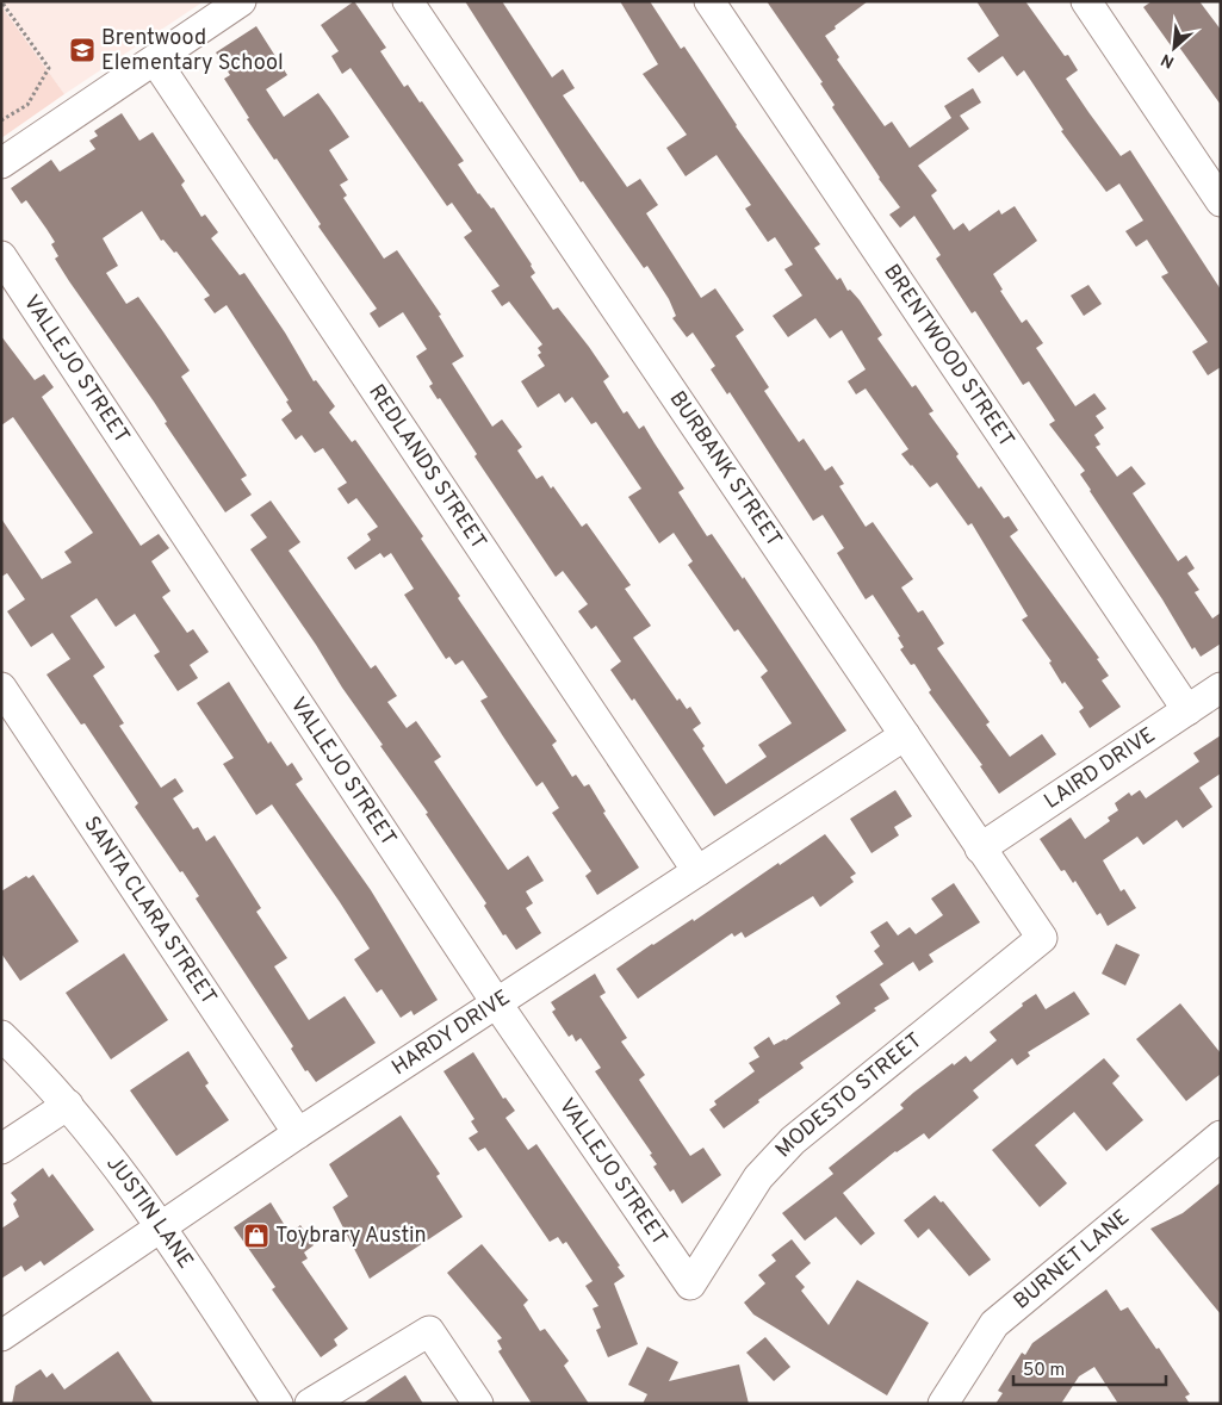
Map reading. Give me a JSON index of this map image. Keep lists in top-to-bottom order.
{
  "streets": {
    "street": [
      "BRENTWOOD STREET",
      "VALLEJO STREET",
      "REDLANDS STREET",
      "BURBANK STREET",
      "LAIRD DRIVE",
      "SANTA CLARA STREET",
      "HARDY DRIVE",
      "MODESTO STREET",
      "JUSTIN LANE",
      "BURNET LANE"
    ]
  },
  "crossings": [
    ["BRENTWOOD STREET", "LAIRD DRIVE"],
    ["VALLEJO STREET", "HARDY DRIVE"],
    ["VALLEJO STREET", "MODESTO STREET"],
    ["REDLANDS STREET", "HARDY DRIVE"],
    ["BURBANK STREET", "LAIRD DRIVE"],
    ["BURBANK STREET", "HARDY DRIVE"],
    ["BURBANK STREET", "MODESTO STREET"],
    ["SANTA CLARA STREET", "HARDY DRIVE"],
    ["HARDY DRIVE", "JUSTIN LANE"]
  ],
  "places": {
    "school or university": ["Brentwood Elementary School"],
    "shop": ["Toybrary Austin"]
  },
  "scale_bar": "50 m",
  "north": "bottom left"
}
